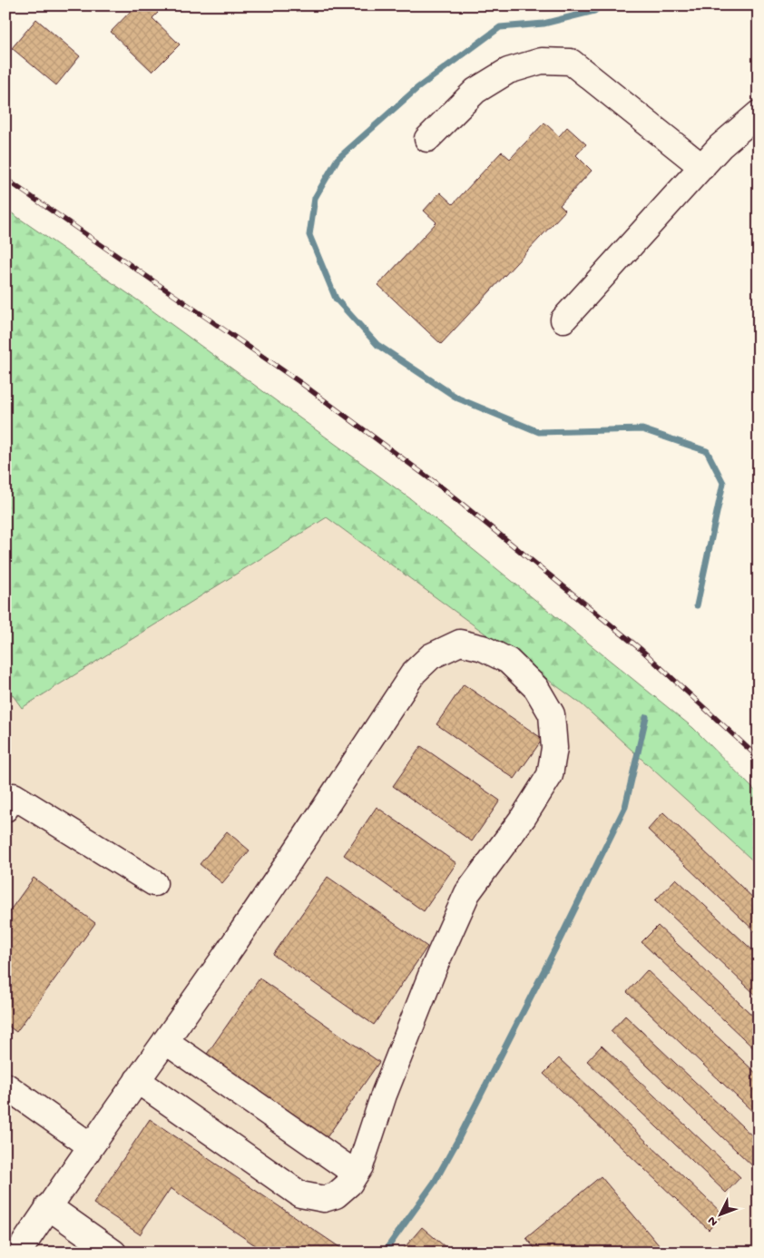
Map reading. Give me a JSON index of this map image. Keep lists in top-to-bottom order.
{
  "north": "bottom left"
}
